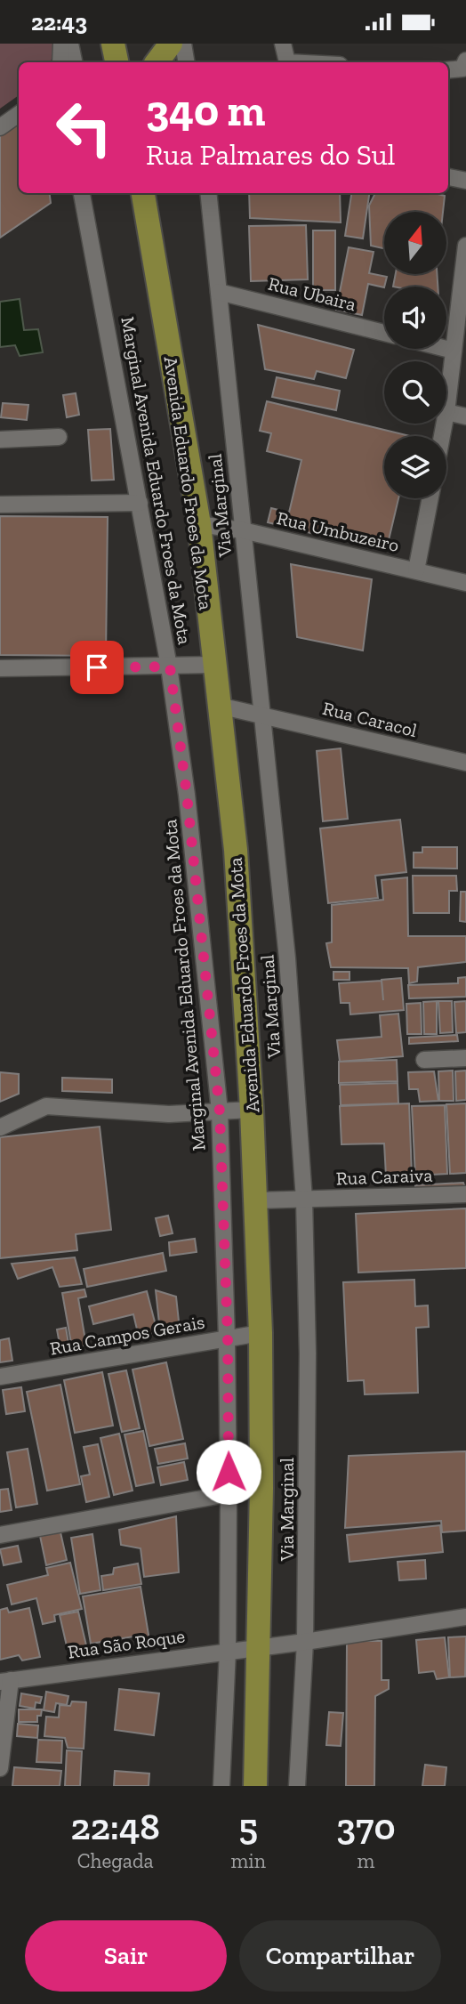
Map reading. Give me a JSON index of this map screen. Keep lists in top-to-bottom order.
{
  "streets": {
    "highway": ["Avenida Eduardo Froes da Mota"],
    "street": [
      "Rua Ubaira",
      "Marginal Avenida Eduardo Froes da Mota",
      "Via Marginal",
      "Rua Umbuzeiro",
      "Rua Caracol",
      "Rua Caraiva",
      "Rua Campos Gerais",
      "Rua São Roque"
    ]
  },
  "crossings": [
    ["Rua Ubaira", "Via Marginal"],
    ["Marginal Avenida Eduardo Froes da Mota", "Rua Campos Gerais"],
    ["Marginal Avenida Eduardo Froes da Mota", "Rua São Roque"],
    ["Avenida Eduardo Froes da Mota", "Rua Umbuzeiro"],
    ["Avenida Eduardo Froes da Mota", "Rua Caracol"],
    ["Avenida Eduardo Froes da Mota", "Rua Caraiva"],
    ["Avenida Eduardo Froes da Mota", "Rua Campos Gerais"],
    ["Avenida Eduardo Froes da Mota", "Rua São Roque"],
    ["Via Marginal", "Rua Umbuzeiro"],
    ["Via Marginal", "Rua Caracol"],
    ["Via Marginal", "Rua Caraiva"],
    ["Via Marginal", "Rua São Roque"]
  ],
  "north": "top",
  "page": {
    "status": "22:43",
    "turn": ["340 m", "Rua Palmares do Sul"],
    "eta": [
      "22:48",
      "Chegada",
      "5",
      "min",
      "370",
      "m"
    ],
    "buttons": ["Sair", "Compartilhar"]
  }
}
